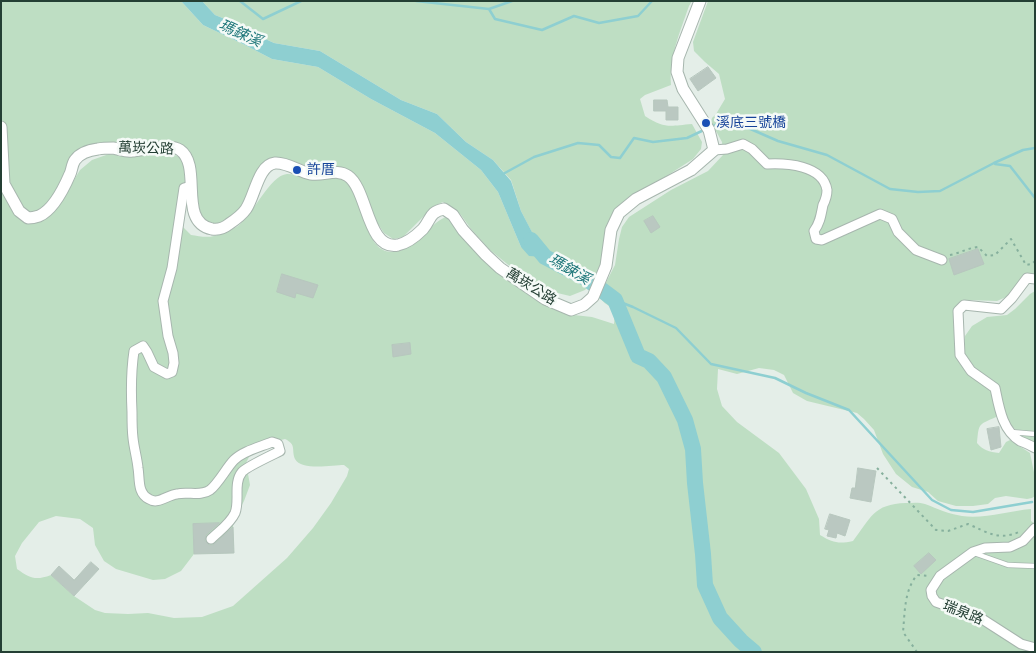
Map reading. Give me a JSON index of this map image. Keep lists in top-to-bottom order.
{
  "streets": {
    "street": ["萬崁公路", "瑞泉路"]
  },
  "water": ["瑪鋉溪"],
  "places": ["溪底三號橋", "許厝"]
}
